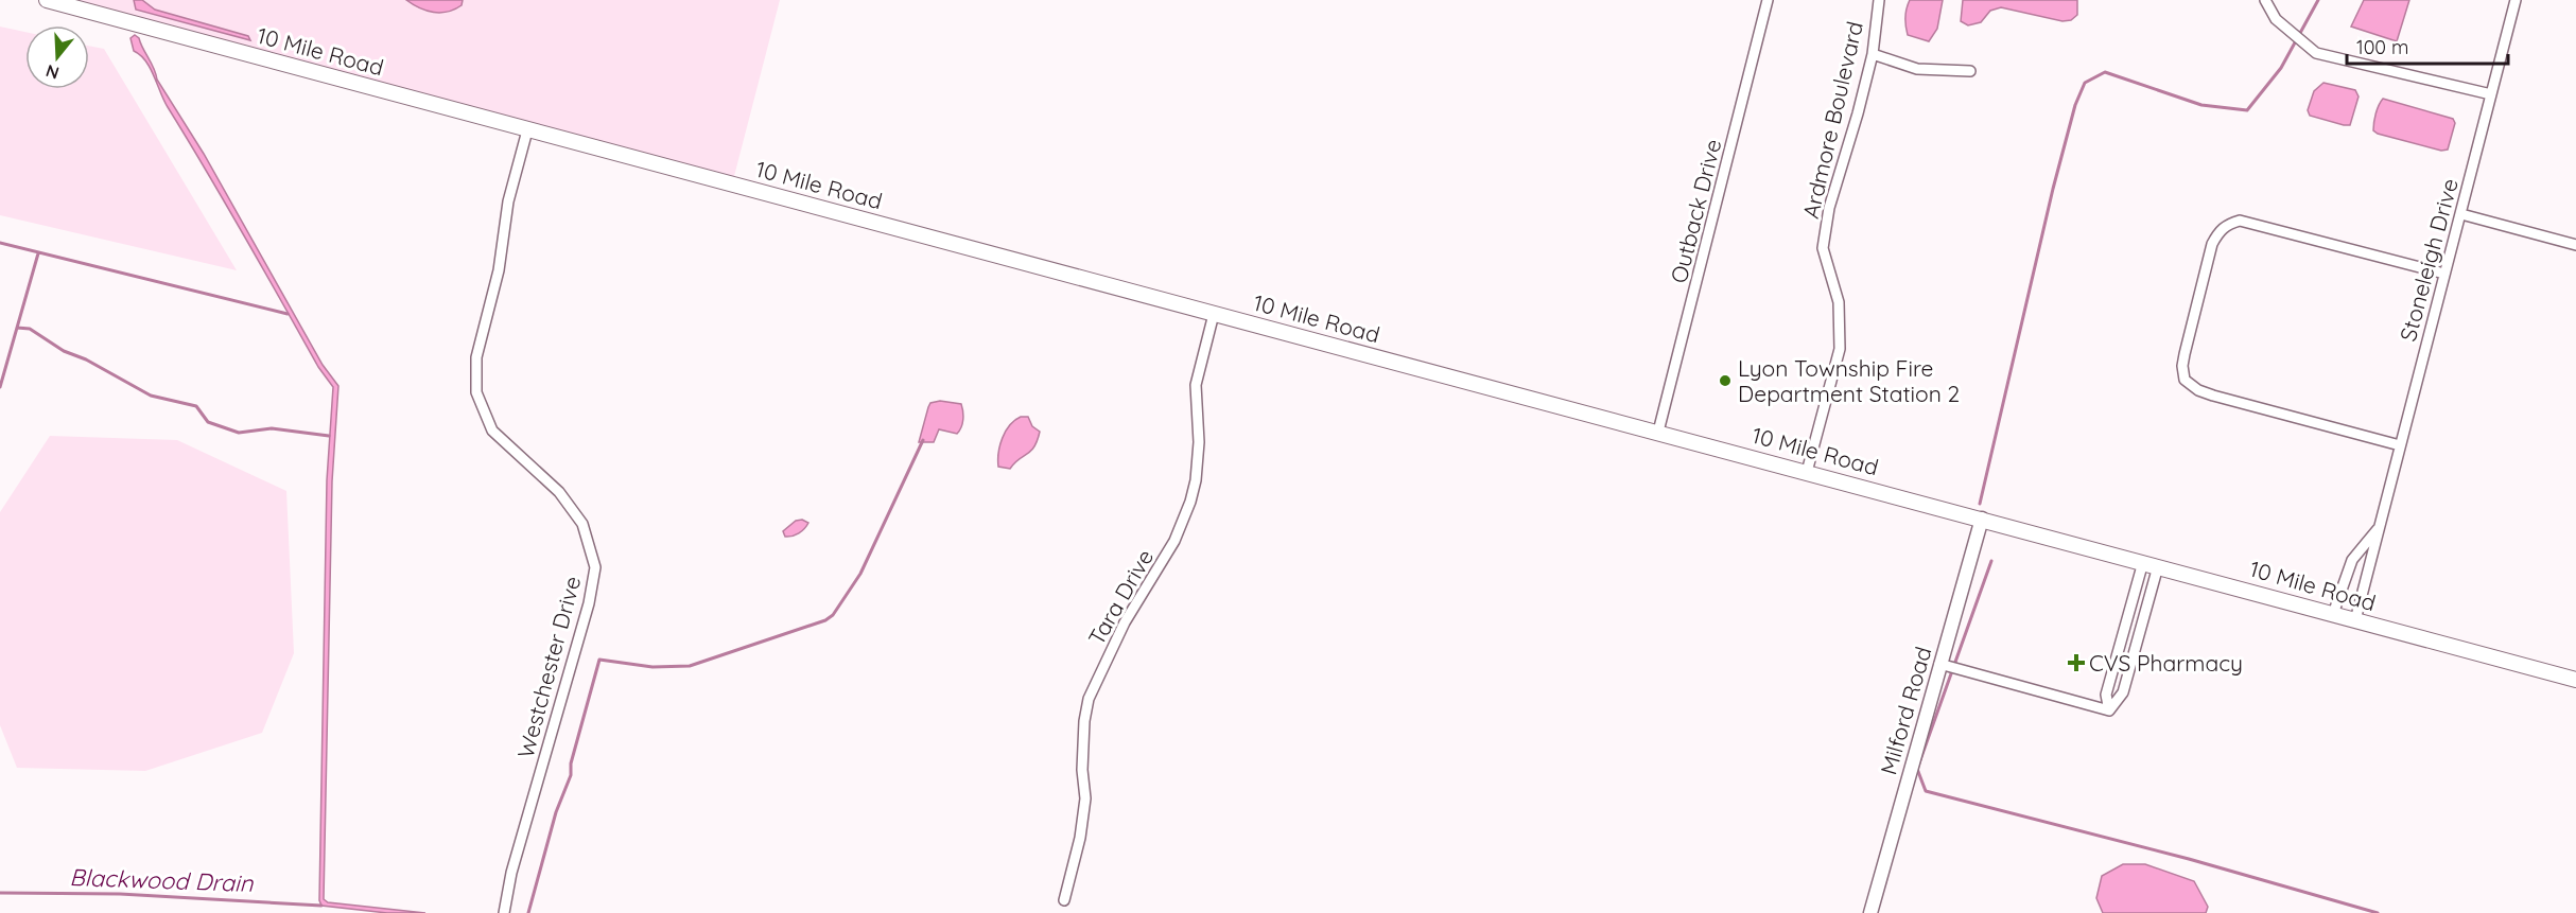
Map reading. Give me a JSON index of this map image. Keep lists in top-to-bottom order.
{
  "streets": {
    "main road": ["10 Mile Road"],
    "street": [
      "Ardmore Boulevard",
      "Outback Drive",
      "Stoneleigh Drive",
      "Tara Drive",
      "Westchester Drive",
      "Milford Road"
    ]
  },
  "crossings": [
    ["10 Mile Road", "Ardmore Boulevard"],
    ["10 Mile Road", "Outback Drive"],
    ["10 Mile Road", "Stoneleigh Drive"],
    ["10 Mile Road", "Tara Drive"],
    ["10 Mile Road", "Westchester Drive"],
    ["10 Mile Road", "Milford Road"]
  ],
  "water": ["Blackwood Drain"],
  "places": {
    "other": ["Lyon Township Fire Department Station 2"],
    "health": ["CVS Pharmacy"]
  },
  "scale_bar": "100 m",
  "north": "bottom"
}
